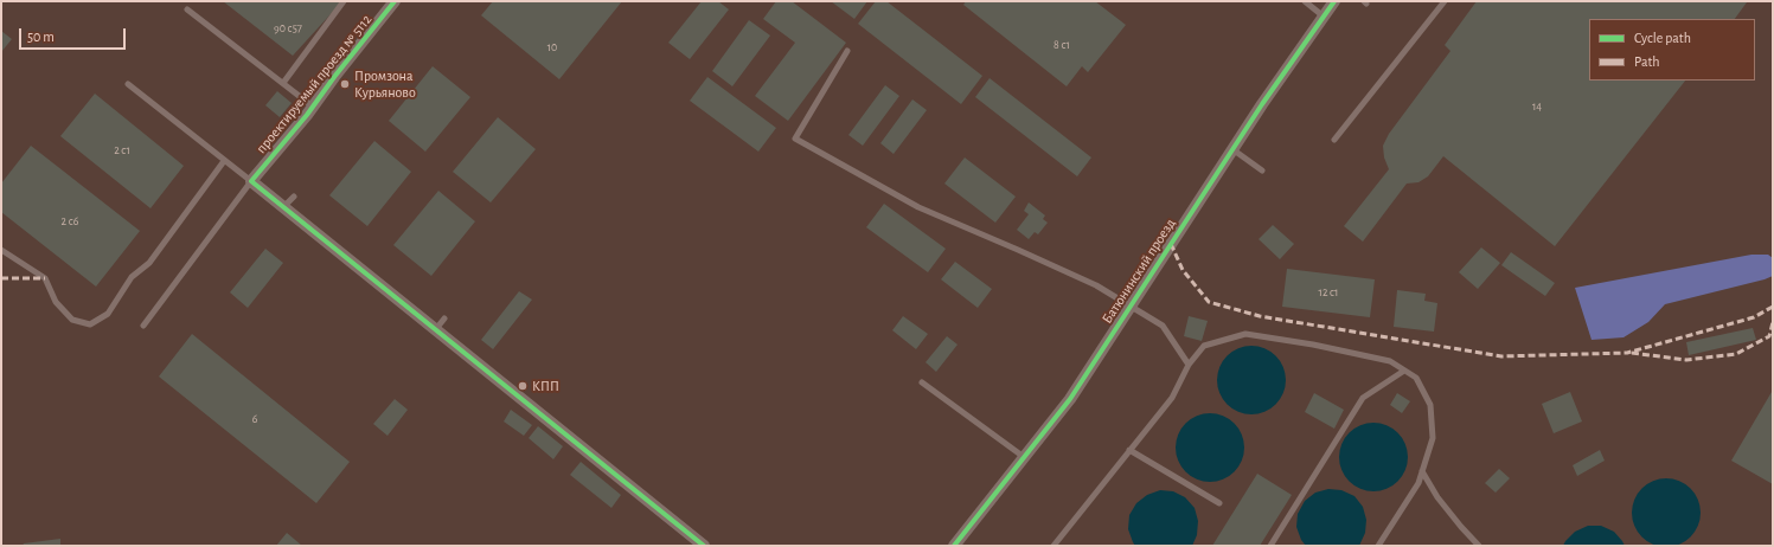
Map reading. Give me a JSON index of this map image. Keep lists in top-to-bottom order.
{
  "streets": {
    "street": ["проектируемый проезд № 5112", "Батюнинский проезд"]
  },
  "places": ["Промзона Курьяново", "КПП"],
  "house_numbers": [
    "90 с57",
    "8 с1",
    "10",
    "14",
    "2 с1",
    "2 с6",
    "12 с1",
    "6"
  ],
  "legend": ["Cycle path", "Path"],
  "scale_bar": "50 m"
}
